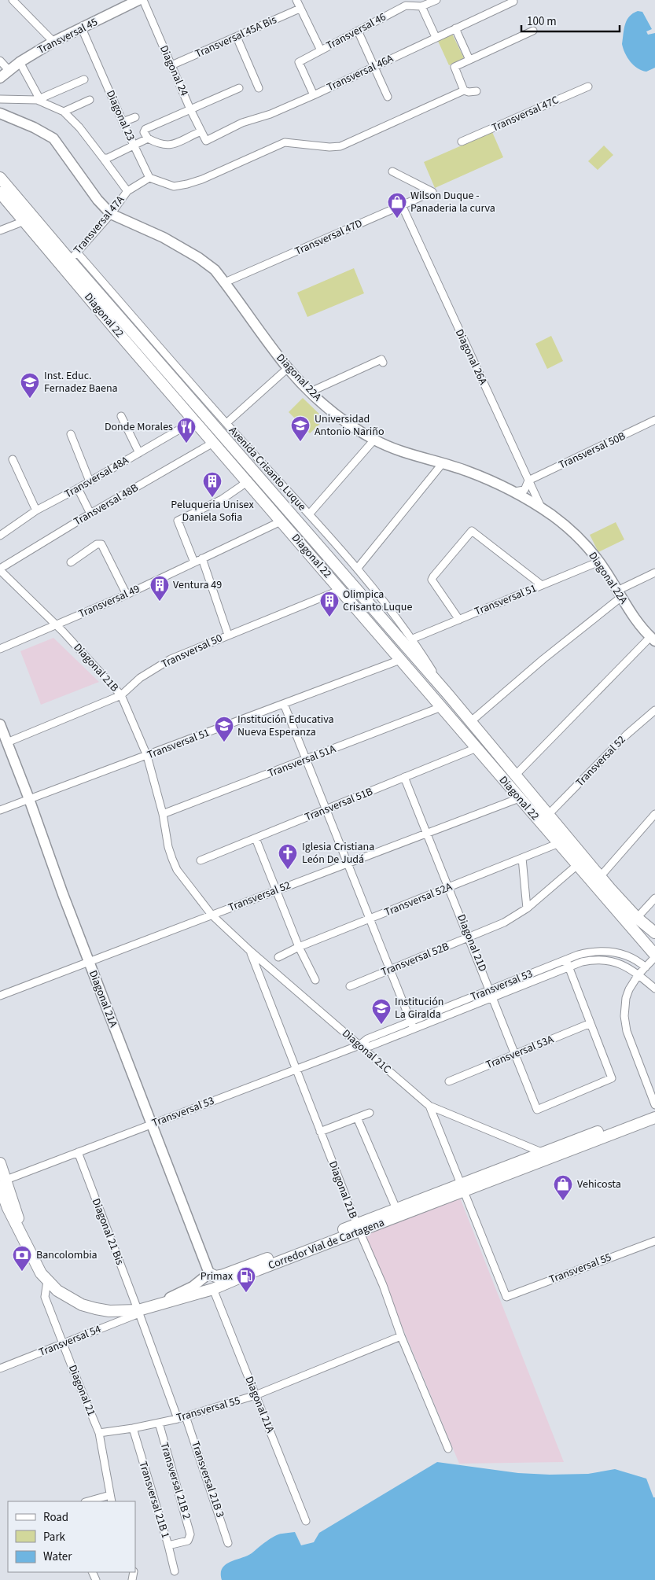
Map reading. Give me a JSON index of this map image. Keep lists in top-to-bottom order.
{
  "streets": {
    "main road": ["Diagonal 22", "Corredor Vial de Cartagena"],
    "street": [
      "Transversal 46",
      "Transversal 45",
      "Transversal 45A Bis",
      "Diagonal 24",
      "Transversal 46A",
      "Transversal 47C",
      "Diagonal 23",
      "Transversal 47A",
      "Transversal 47D",
      "Diagonal 26A",
      "Diagonal 22A",
      "Transversal 50B",
      "Avenida Crisanto Luque",
      "Transversal 48A",
      "Transversal 48B",
      "Transversal 51",
      "Transversal 49",
      "Transversal 50",
      "Diagonal 21B",
      "Transversal 51A",
      "Transversal 52",
      "Transversal 51B",
      "Transversal 52A",
      "Diagonal 21D",
      "Transversal 52B",
      "Transversal 53",
      "Diagonal 21A",
      "Diagonal 21C",
      "Transversal 53A",
      "Diagonal 21 Bis",
      "Transversal 55",
      "Transversal 54",
      "Diagonal 21",
      "Transversal 21B 3",
      "Transversal 21B 2",
      "Transversal 21B 1"
    ]
  },
  "crossings": [
    ["Transversal 46", "Transversal 46A"],
    ["Transversal 45", "Diagonal 23"],
    ["Transversal 45A Bis", "Diagonal 24"],
    ["Diagonal 24", "Transversal 46A"],
    ["Diagonal 23", "Transversal 47A"],
    ["Transversal 47A", "Diagonal 22"],
    ["Transversal 47A", "Diagonal 22A"],
    ["Transversal 47A", "Avenida Crisanto Luque"],
    ["Transversal 47D", "Diagonal 26A"],
    ["Transversal 47D", "Diagonal 22A"],
    ["Diagonal 22", "Avenida Crisanto Luque"],
    ["Diagonal 22", "Transversal 48A"],
    ["Diagonal 22", "Transversal 48B"],
    ["Diagonal 22", "Transversal 51"],
    ["Diagonal 22", "Transversal 49"],
    ["Diagonal 22", "Transversal 50"],
    ["Diagonal 22", "Transversal 51A"],
    ["Diagonal 22", "Transversal 52"],
    ["Diagonal 22", "Transversal 51B"],
    ["Diagonal 22", "Transversal 52A"],
    ["Diagonal 22", "Transversal 52B"],
    ["Diagonal 26A", "Diagonal 22A"],
    ["Diagonal 26A", "Transversal 50B"],
    ["Diagonal 22A", "Transversal 50B"],
    ["Diagonal 22A", "Transversal 51"],
    ["Avenida Crisanto Luque", "Transversal 51"],
    ["Transversal 48B", "Diagonal 21B"],
    ["Transversal 51", "Diagonal 21B"],
    ["Transversal 51", "Diagonal 21A"],
    ["Transversal 49", "Diagonal 21B"],
    ["Transversal 50", "Diagonal 21B"],
    ["Transversal 50", "Diagonal 21A"],
    ["Diagonal 21B", "Transversal 51A"],
    ["Diagonal 21B", "Transversal 52"],
    ["Diagonal 21B", "Transversal 53"],
    ["Diagonal 21B", "Diagonal 21C"],
    ["Diagonal 21B", "Corredor Vial de Cartagena"],
    ["Diagonal 21B", "Transversal 55"],
    ["Transversal 52", "Diagonal 21D"],
    ["Transversal 52", "Diagonal 21A"],
    ["Transversal 52", "Diagonal 21C"],
    ["Transversal 51B", "Diagonal 21D"],
    ["Transversal 52A", "Diagonal 21D"],
    ["Diagonal 21D", "Transversal 52B"],
    ["Diagonal 21D", "Transversal 53"],
    ["Diagonal 21D", "Transversal 53A"],
    ["Transversal 53", "Diagonal 21A"],
    ["Transversal 53", "Diagonal 21C"],
    ["Transversal 53", "Diagonal 21 Bis"],
    ["Transversal 53", "Corredor Vial de Cartagena"],
    ["Diagonal 21A", "Corredor Vial de Cartagena"],
    ["Diagonal 21A", "Transversal 55"],
    ["Diagonal 21C", "Corredor Vial de Cartagena"],
    ["Diagonal 21 Bis", "Corredor Vial de Cartagena"],
    ["Diagonal 21 Bis", "Transversal 54"],
    ["Corredor Vial de Cartagena", "Transversal 55"],
    ["Corredor Vial de Cartagena", "Transversal 54"],
    ["Corredor Vial de Cartagena", "Diagonal 21"],
    ["Transversal 55", "Diagonal 21"],
    ["Transversal 55", "Transversal 21B 3"],
    ["Transversal 55", "Transversal 21B 2"],
    ["Transversal 55", "Transversal 21B 1"],
    ["Transversal 54", "Diagonal 21"],
    ["Transversal 21B 2", "Transversal 21B 1"]
  ],
  "places": {
    "shop": ["Wilson Duque - Panaderia la curva", "Vehicosta"],
    "school or university": [
      "Inst. Educ. Fernadez Baena",
      "Universidad Antonio Nariño",
      "Institución Educativa Nueva Esperanza",
      "Institución La Giralda"
    ],
    "restaurant": ["Donde Morales"],
    "building": ["Peluqueria Unisex Daniela Sofia", "Ventura 49", "Olimpica Crisanto Luque"],
    "church": ["Iglesia Cristiana León De Judá"],
    "bank": ["Bancolombia"],
    "fuel station": ["Primax"]
  },
  "legend": ["Road", "Park", "Water"],
  "scale_bar": "100 m"
}
